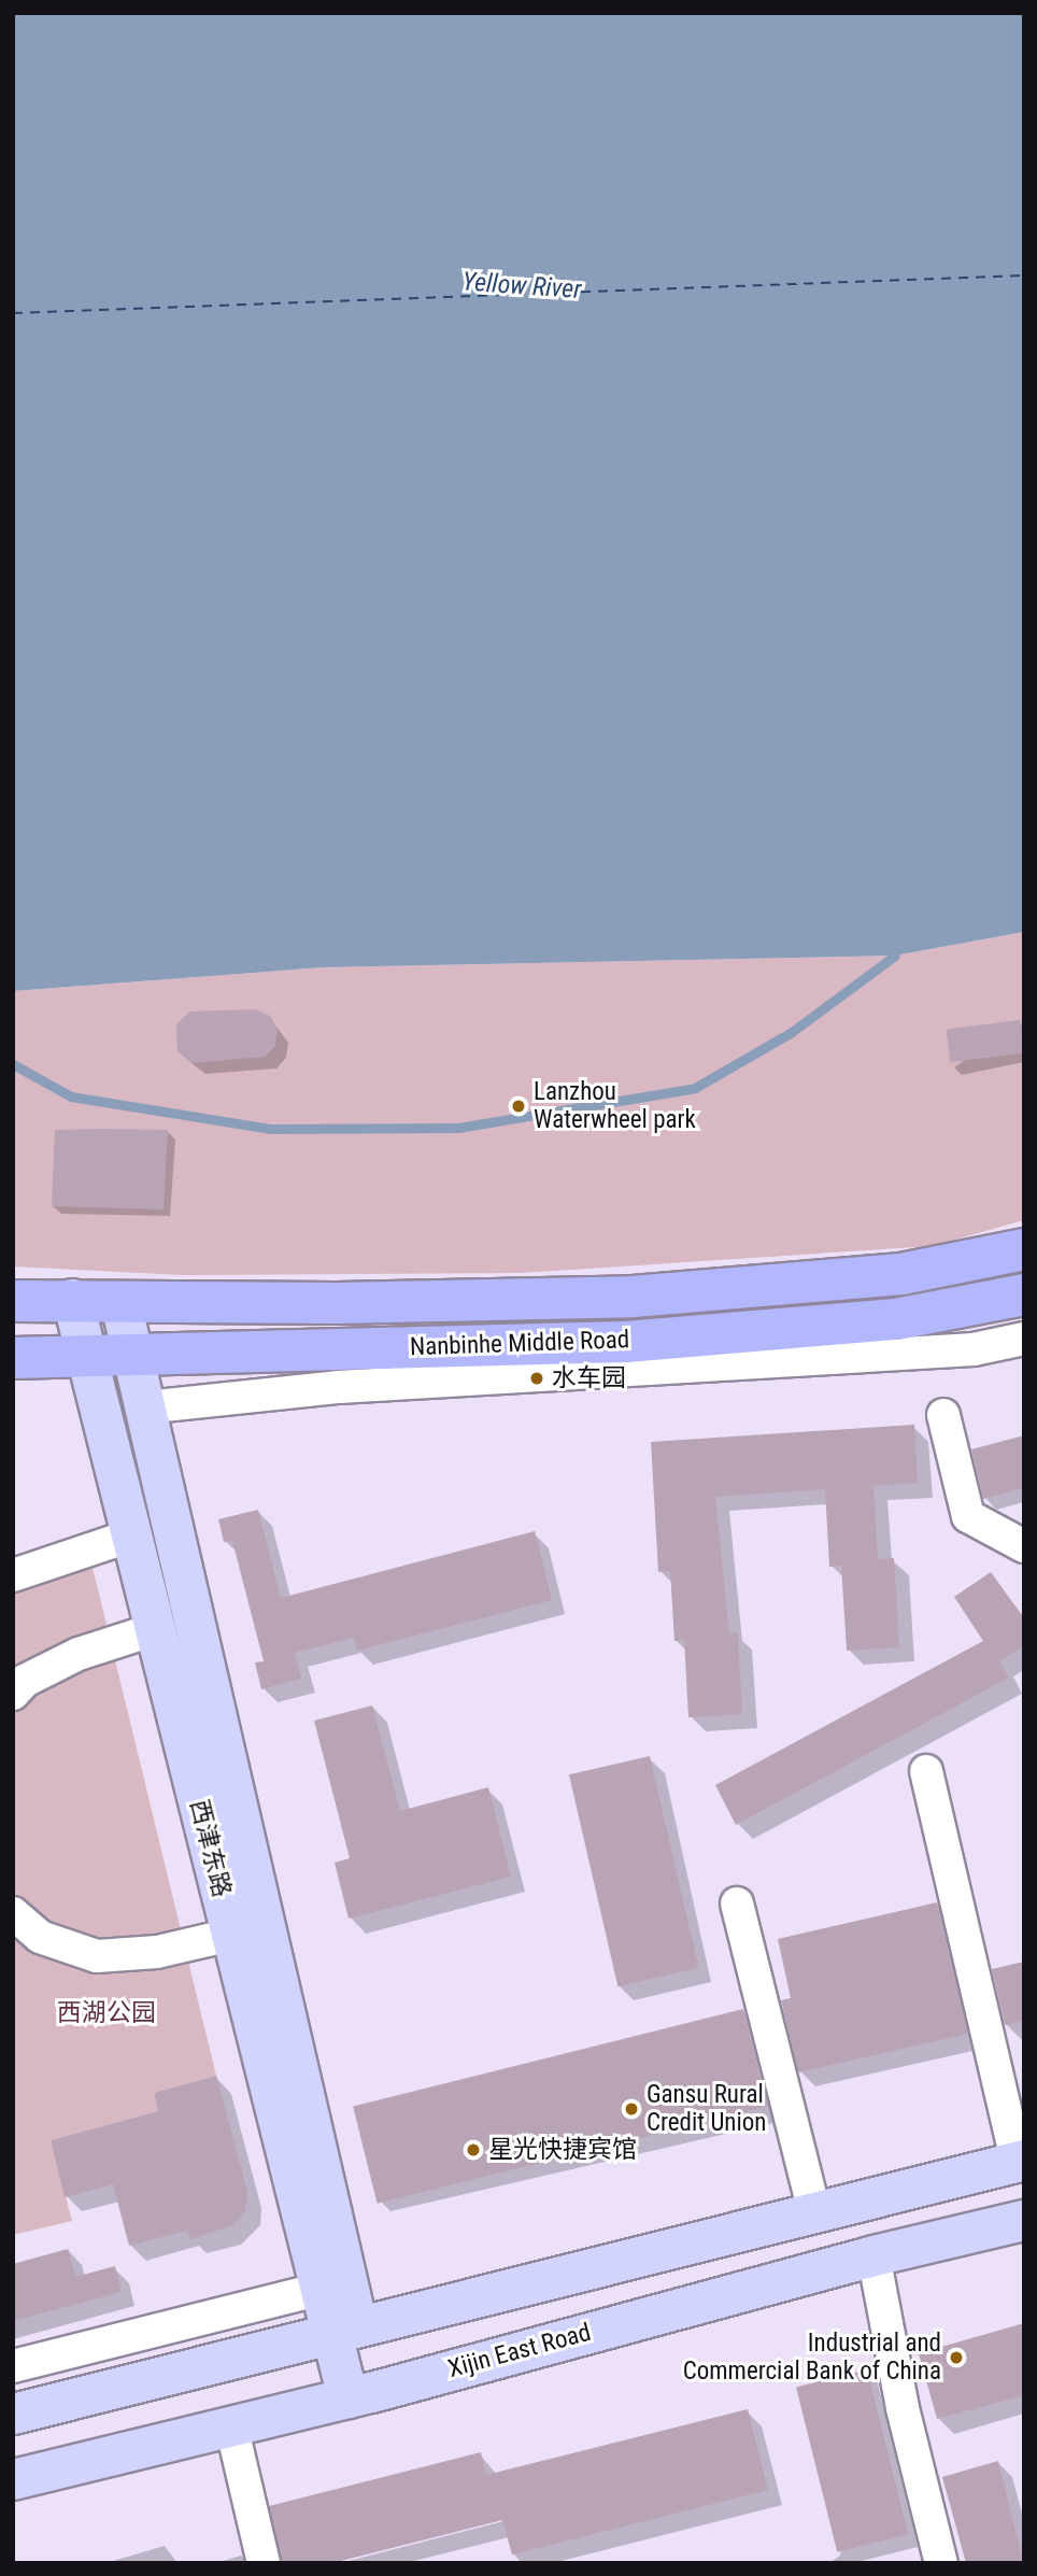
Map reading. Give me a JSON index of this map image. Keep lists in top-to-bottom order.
{
  "streets": {
    "highway": ["Nanbinhe Middle Road"],
    "main road": ["西津东路", "Xijin East Road"]
  },
  "crossings": [
    ["Nanbinhe Middle Road", "西津东路"],
    ["西津东路", "Xijin East Road"]
  ],
  "water": ["Yellow River"],
  "parks": ["西湖公园"],
  "places": [
    "Lanzhou Waterwheel park",
    "水车园",
    "Gansu Rural Credit Union",
    "星光快捷宾馆",
    "Industrial and Commercial Bank of China"
  ]
}
